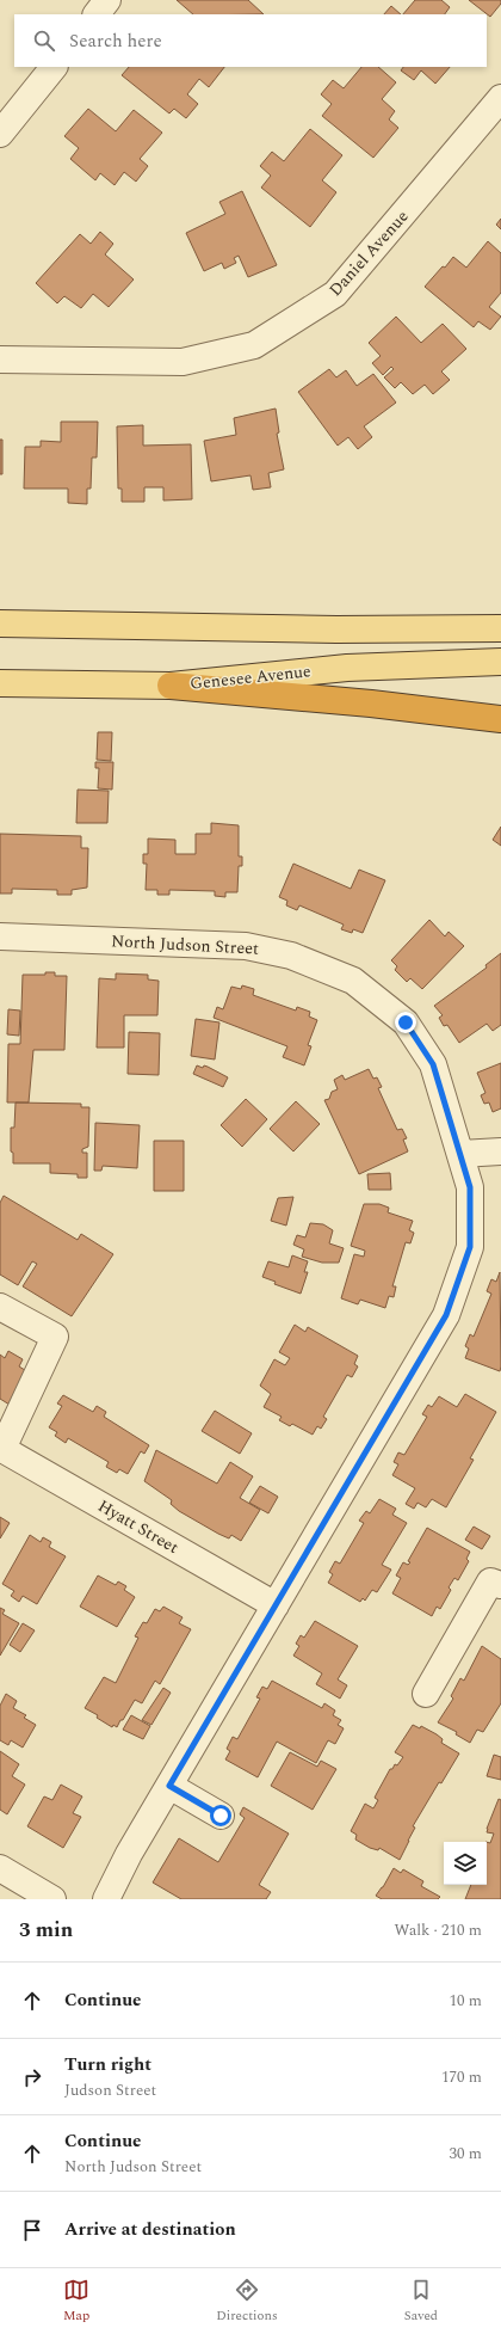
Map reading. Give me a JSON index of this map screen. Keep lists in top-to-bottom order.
{
  "streets": {
    "main road": ["Genesee Avenue"],
    "street": ["Daniel Avenue", "North Judson Street", "Hyatt Street"]
  },
  "crossings": [
    ["North Judson Street", "Hyatt Street"]
  ],
  "page": {
    "search": "Search here",
    "heading": ["3 min", "Walk · 210 m"],
    "list": [
      ["Continue", "10 m"],
      ["Turn right", "Judson Street", "170 m"],
      ["Continue", "North Judson Street", "30 m"],
      "Arrive at destination"
    ],
    "nav": ["Map", "Directions", "Saved"]
  }
}
